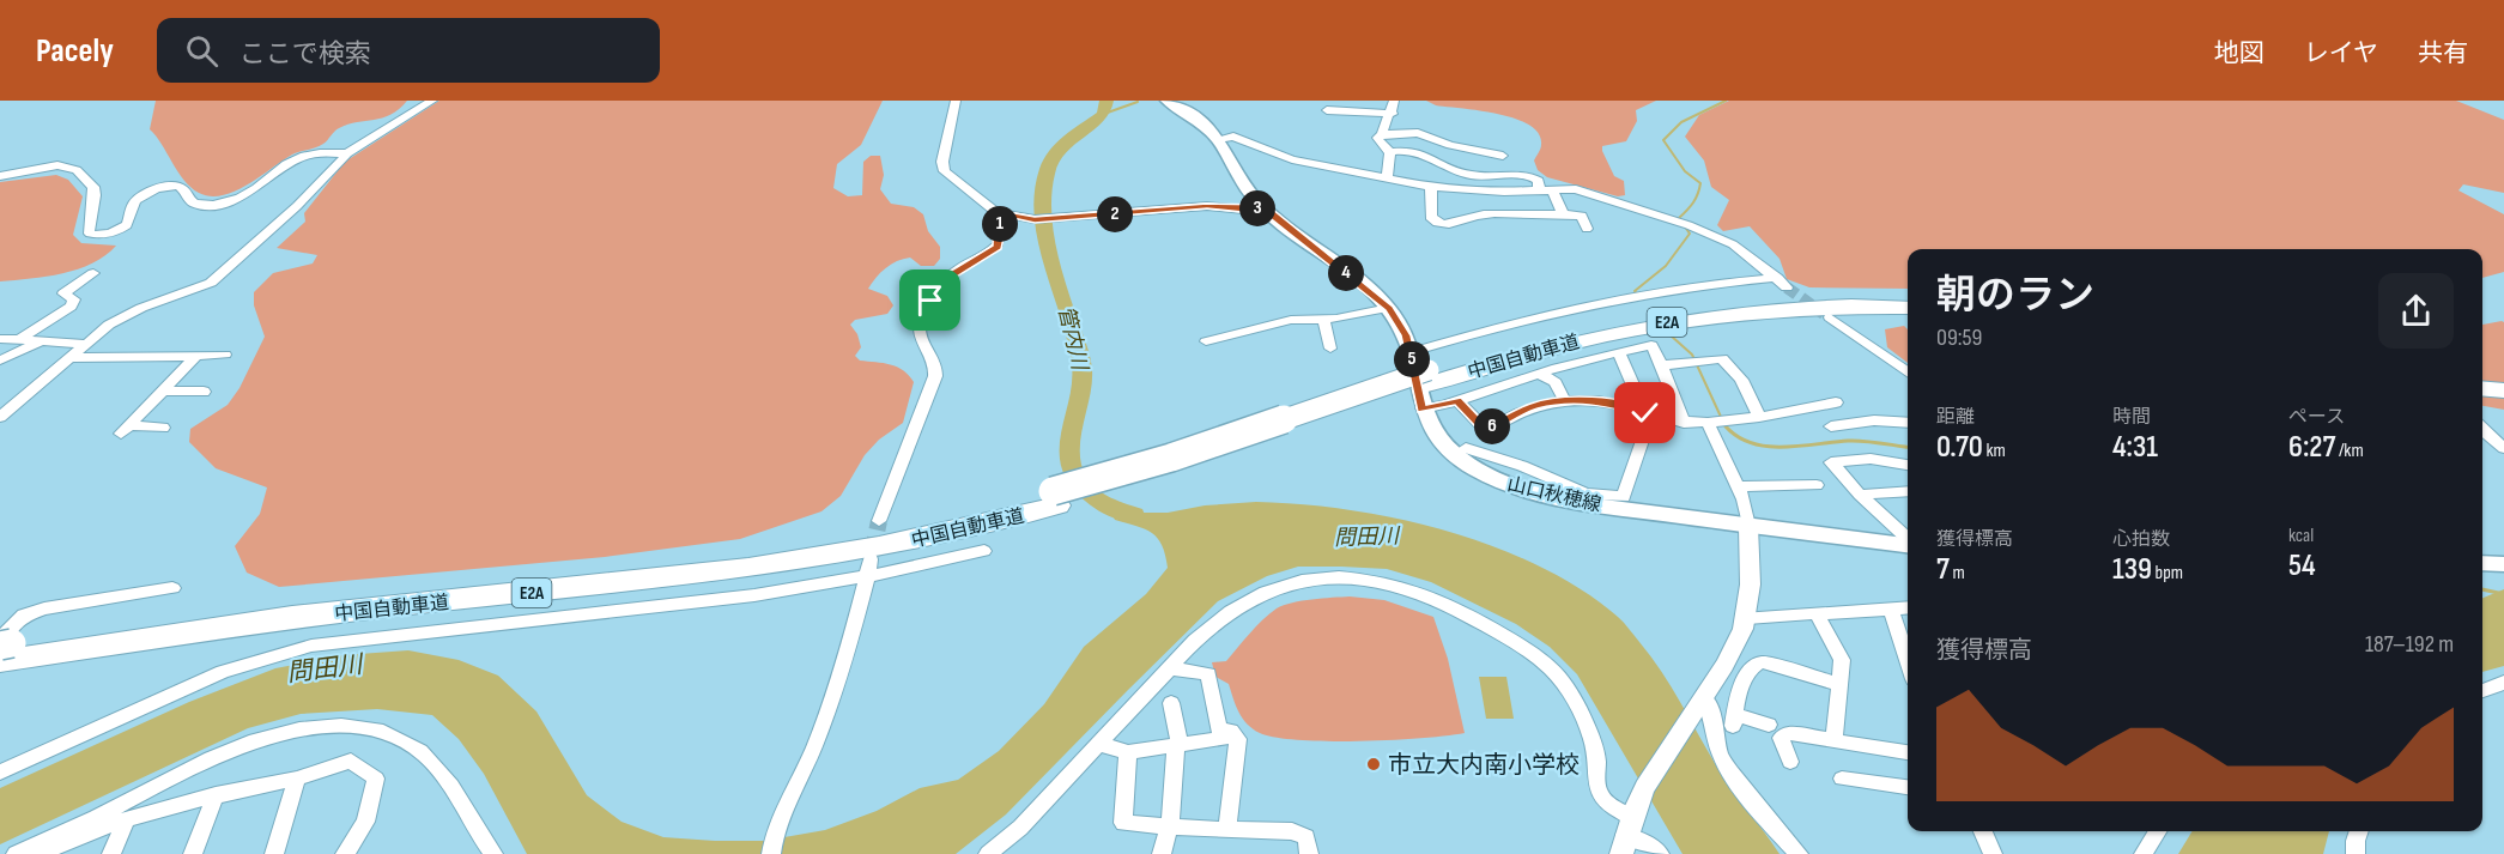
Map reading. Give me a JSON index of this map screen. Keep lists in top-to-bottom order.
{
  "streets": {
    "highway": ["E2A", "中国自動車道"],
    "main road": ["山口秋穂線"]
  },
  "crossings": [
    ["中国自動車道", "山口秋穂線"]
  ],
  "water": ["管内川", "問田川"],
  "places": ["市立大内南小学校"],
  "page": {
    "header": "Pacely",
    "search": "ここで検索",
    "nav": ["地図", "レイヤ", "共有"],
    "pins": [
      "3",
      "2",
      "1",
      "4",
      "5",
      "6"
    ],
    "heading": ["朝のラン", "09:59"],
    "stats": [
      ["距離", "0.70 km"],
      ["時間", "4:31"],
      ["ペース", "6:27 /km"],
      ["獲得標高", "7 m"],
      ["心拍数", "139 bpm"],
      ["kcal", "54"]
    ],
    "chart": ["獲得標高", "187–192 m"]
  }
}
